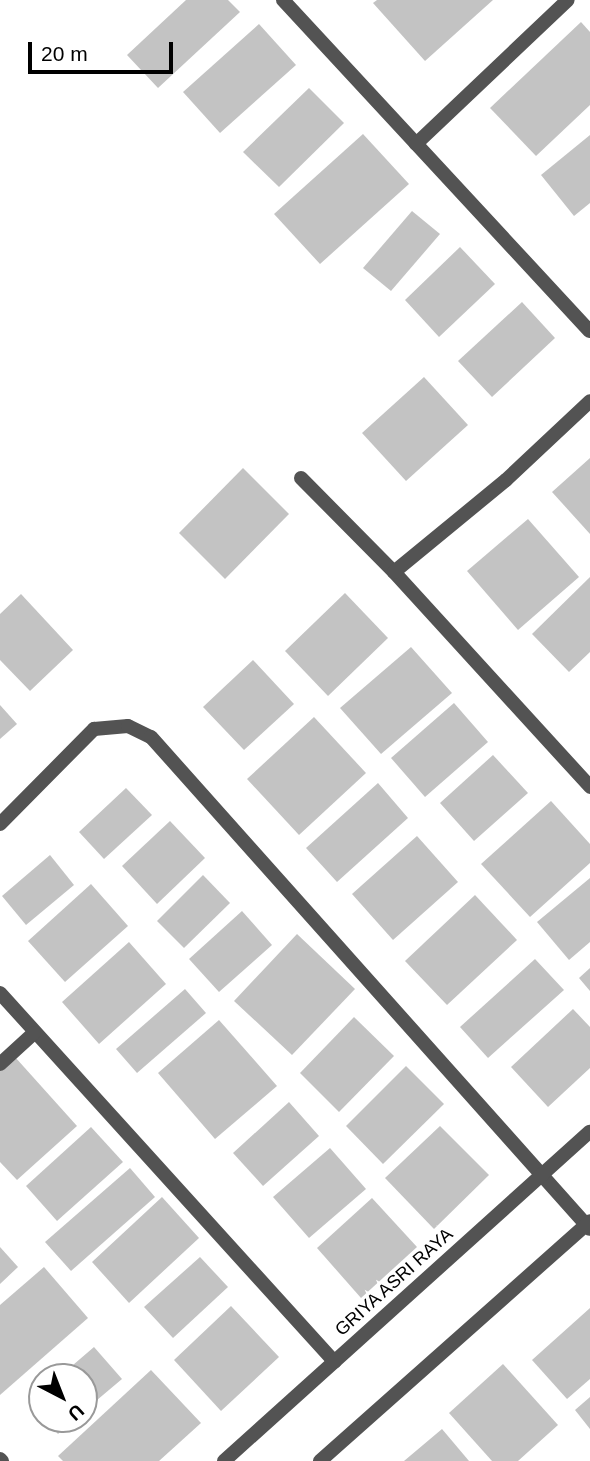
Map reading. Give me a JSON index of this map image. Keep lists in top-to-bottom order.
{
  "streets": {
    "street": ["GRIYA ASRI RAYA"]
  },
  "scale_bar": "20 m",
  "north": "bottom right"
}
